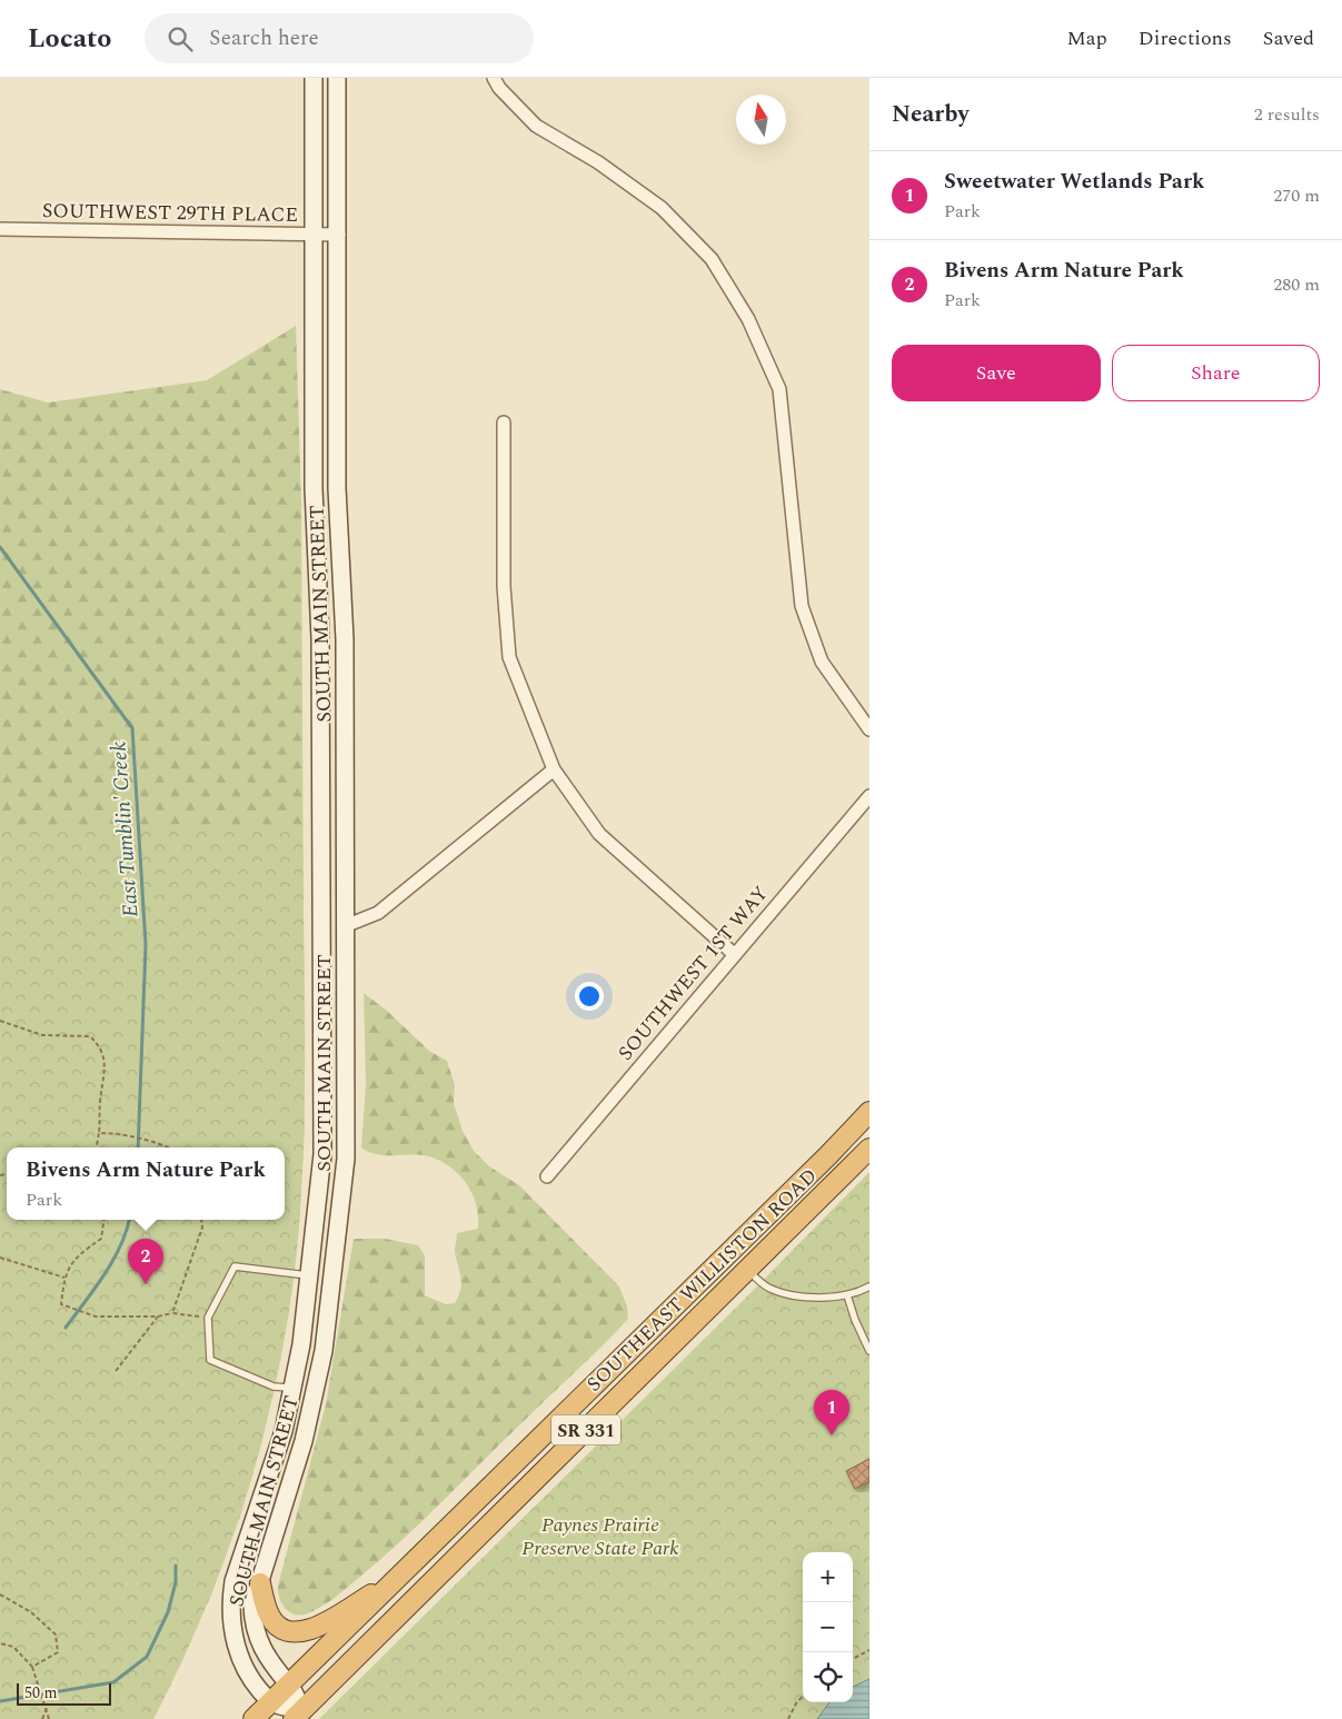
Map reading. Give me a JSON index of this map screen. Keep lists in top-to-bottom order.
{
  "streets": {
    "highway": ["SOUTHEAST WILLISTON ROAD", "SR 331"],
    "main road": ["SOUTH MAIN STREET"],
    "street": ["SOUTHWEST 29TH PLACE", "SOUTHWEST 1ST WAY"]
  },
  "crossings": [
    ["SOUTHWEST 29TH PLACE", "SOUTH MAIN STREET"],
    ["SOUTH MAIN STREET", "SOUTHEAST WILLISTON ROAD"],
    ["SOUTH MAIN STREET", "SR 331"],
    ["SOUTHEAST WILLISTON ROAD", "SR 331"]
  ],
  "water": ["East Tumblin' Creek"],
  "parks": ["Paynes Prairie Preserve State Park"],
  "scale_bar": "50 m",
  "north": "top",
  "page": {
    "header": "Locato",
    "search": "Search here",
    "nav": ["Map", "Directions", "Saved"],
    "heading": ["Nearby", "2 results"],
    "list": [
      {
        "mark": "1",
        "name": "Sweetwater Wetlands Park",
        "note": "Park",
        "value": "270 m"
      },
      {
        "mark": "2",
        "name": "Bivens Arm Nature Park",
        "note": "Park",
        "value": "280 m"
      }
    ],
    "buttons": ["Save", "Share"],
    "popup": ["Bivens Arm Nature Park", "Park"],
    "pins": ["2", "1"],
    "map_buttons": ["+", "−"],
    "scale": "50 m"
  }
}
